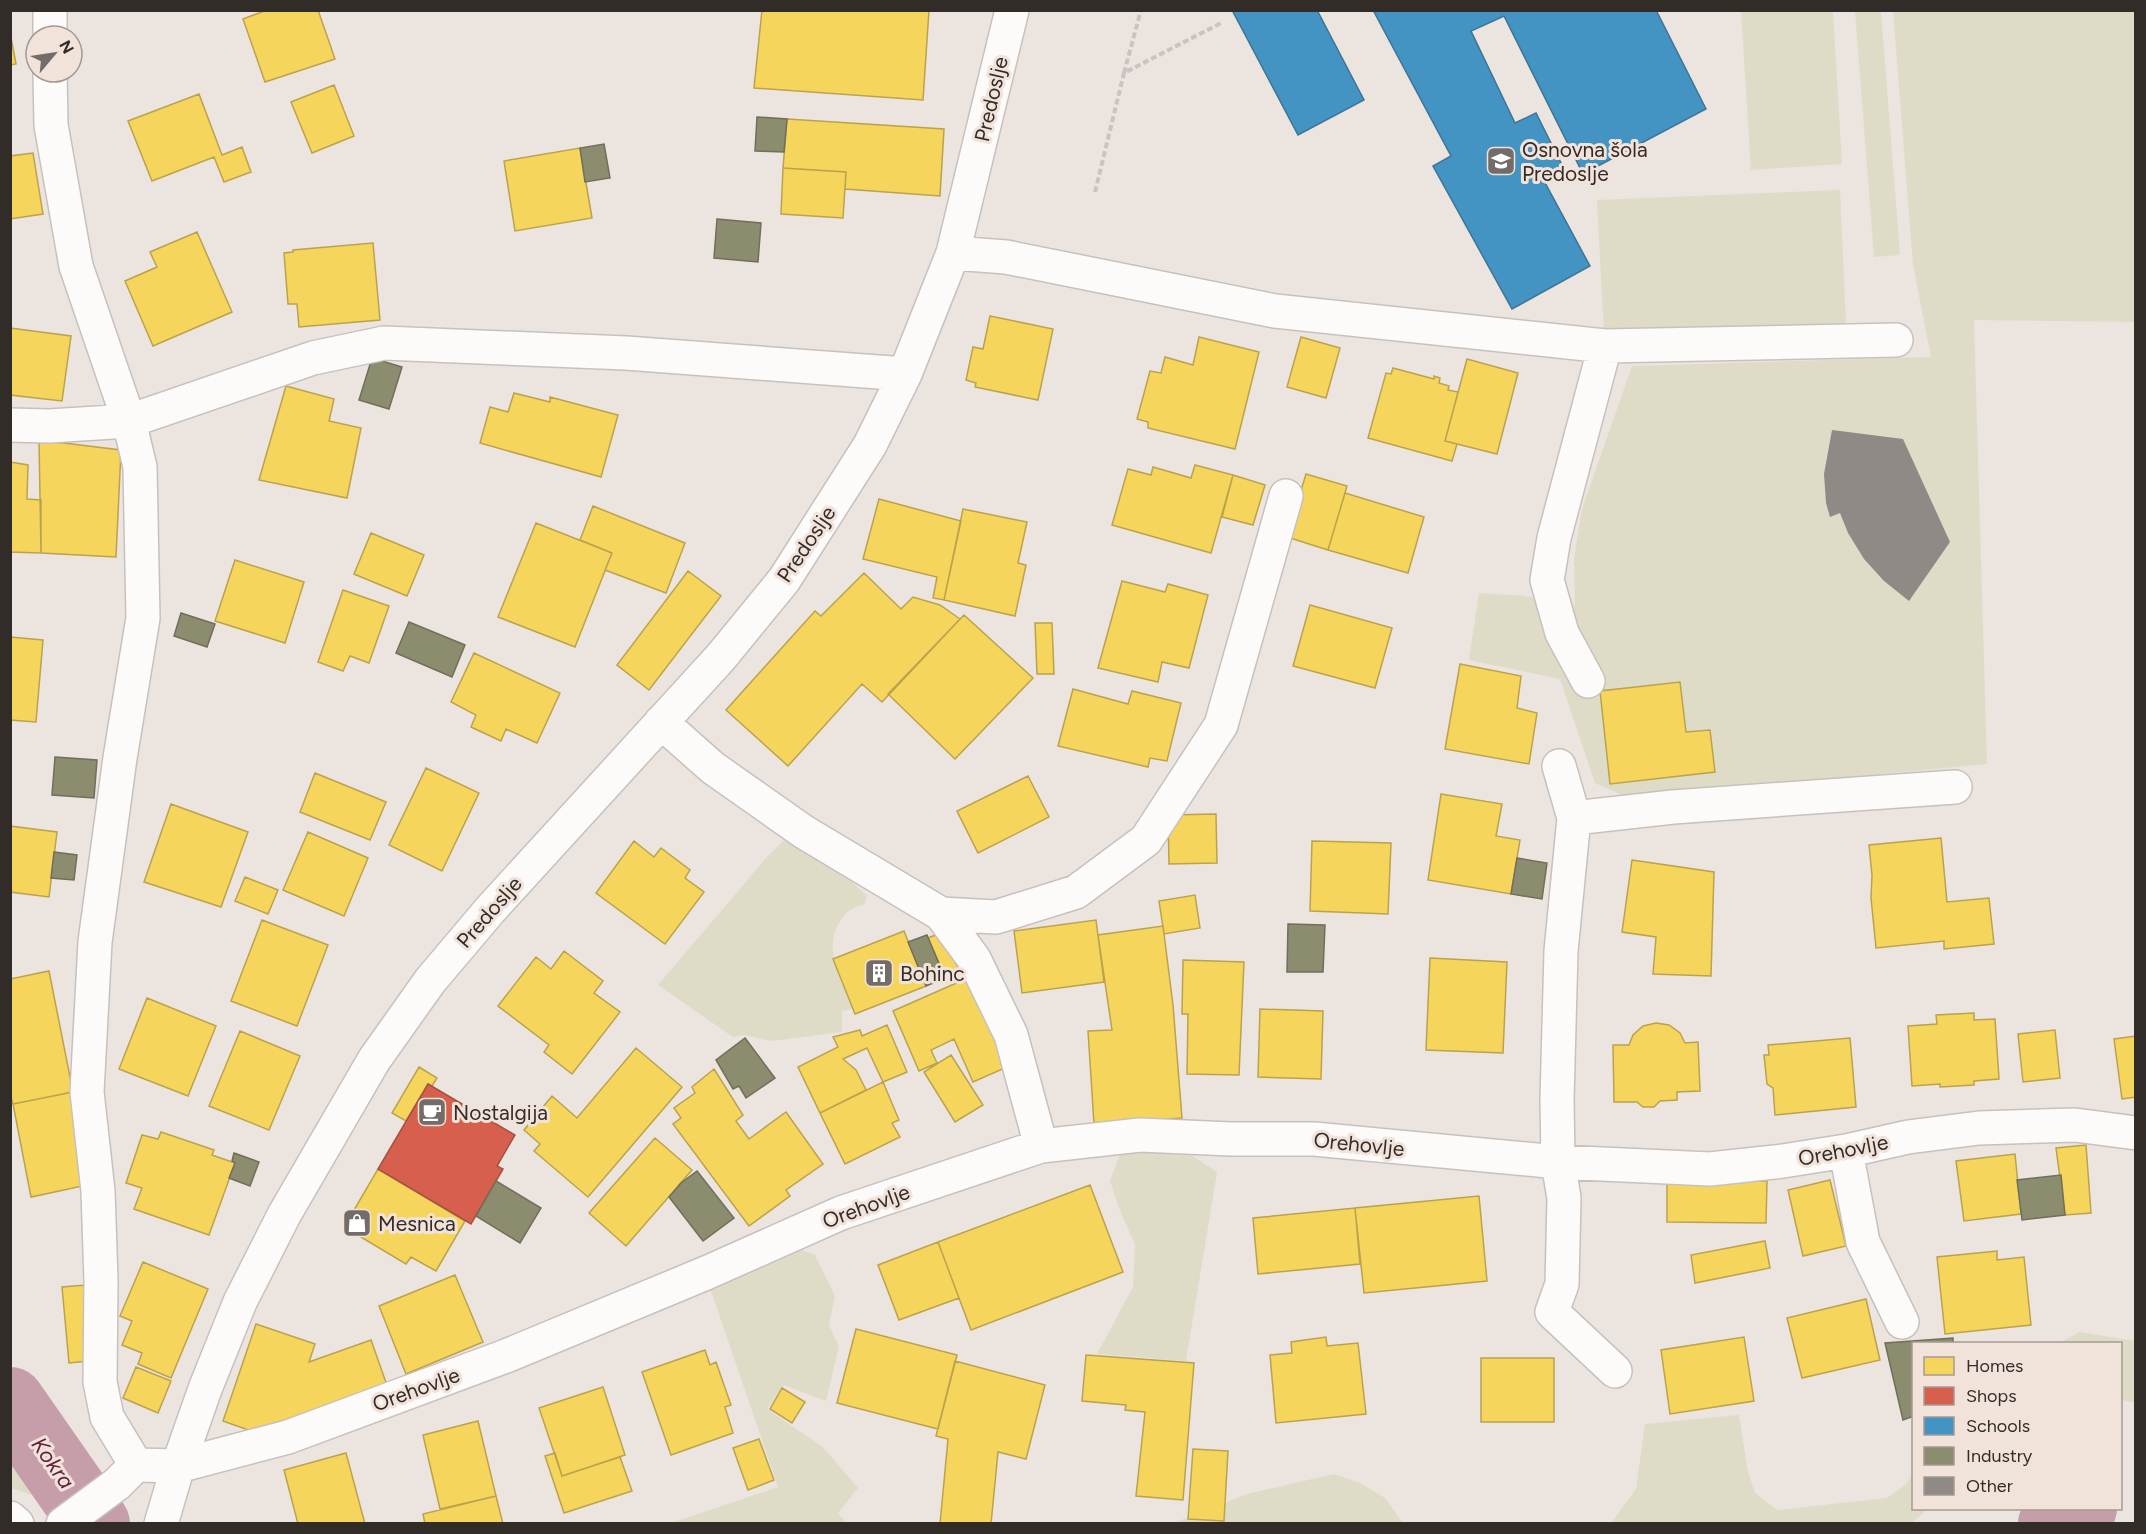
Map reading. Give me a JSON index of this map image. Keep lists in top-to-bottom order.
{
  "streets": {
    "street": ["Predoslje", "Orehovlje"]
  },
  "crossings": [
    ["Predoslje", "Orehovlje"]
  ],
  "water": ["Kokra"],
  "places": {
    "school or university": ["Osnovna šola Predoslje"],
    "building": ["Bohinc"],
    "cafe": ["Nostalgija"],
    "shop": ["Mesnica"]
  },
  "legend": [
    "Homes",
    "Shops",
    "Schools",
    "Industry",
    "Other"
  ],
  "north": "top right"
}
